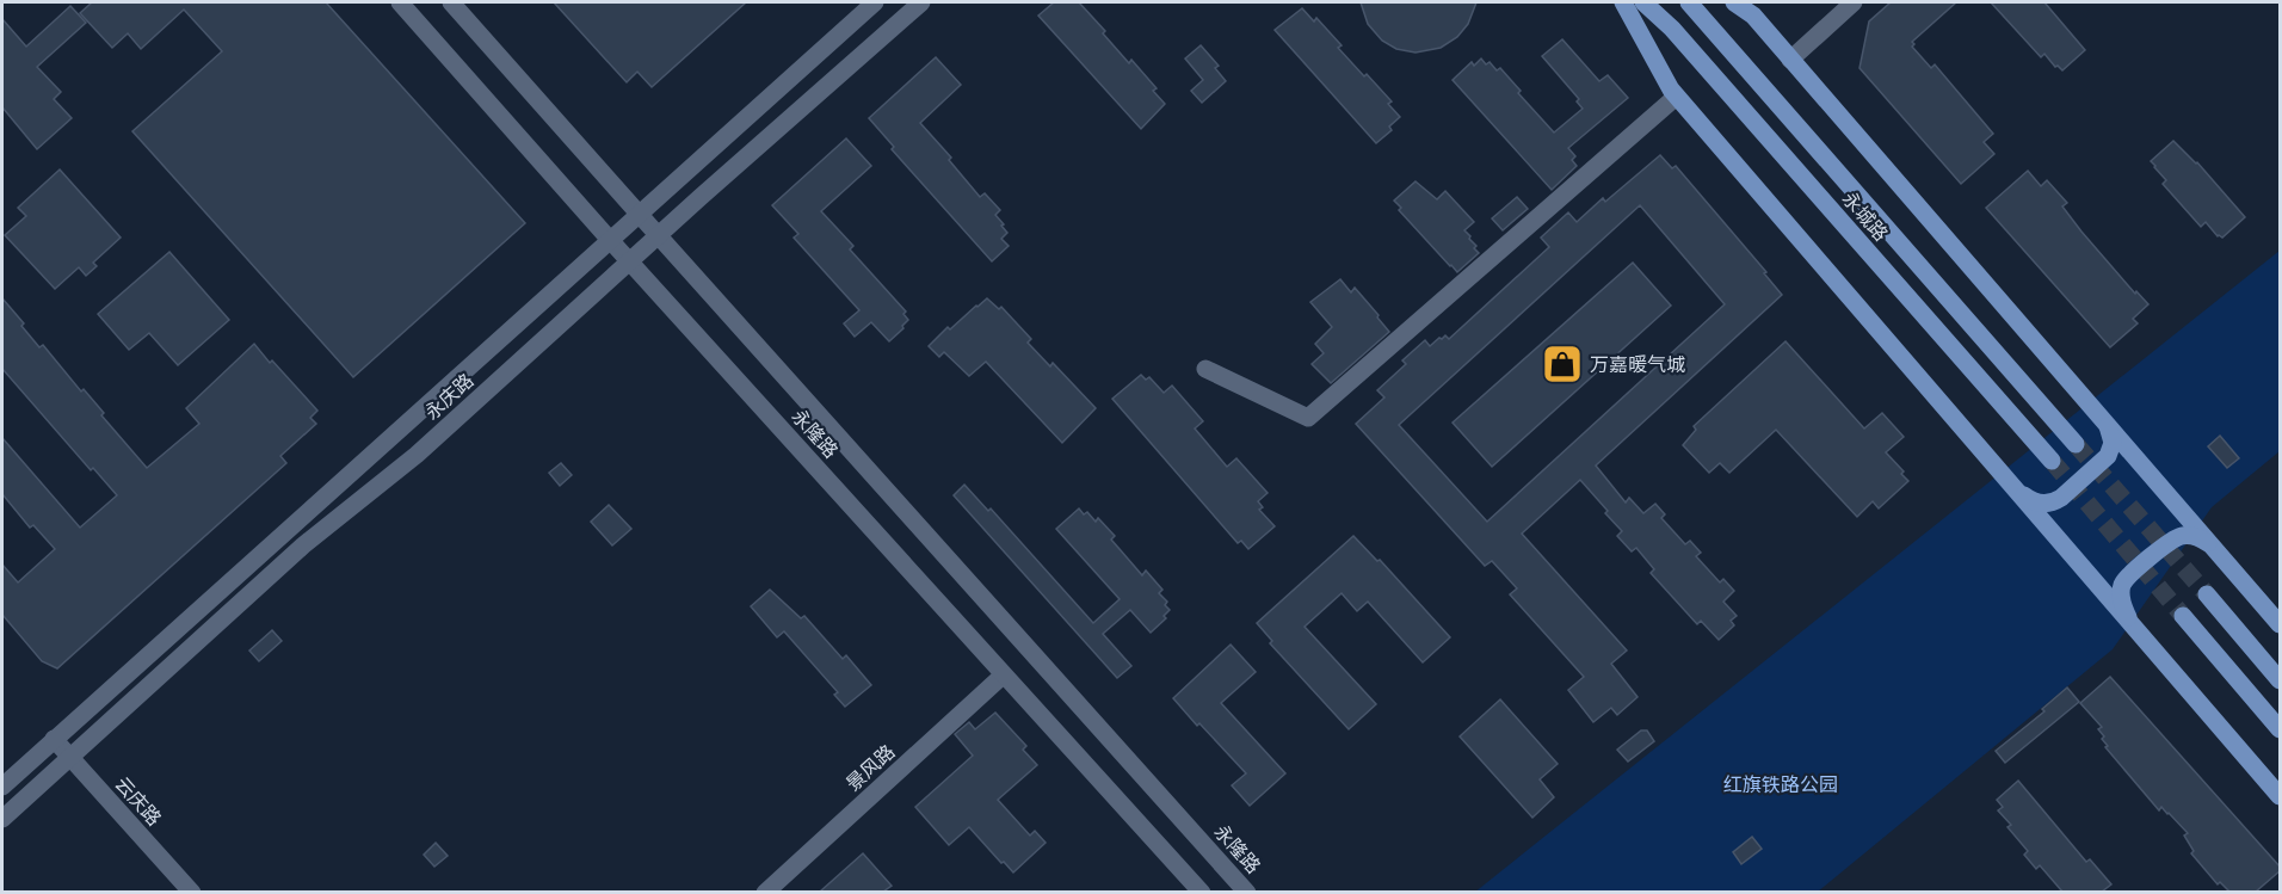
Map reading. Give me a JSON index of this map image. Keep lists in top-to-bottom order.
{
  "streets": {
    "main road": ["永城路"],
    "street": [
      "永庆路",
      "永隆路",
      "景风路",
      "云庆路"
    ]
  },
  "crossings": [
    ["永庆路", "永隆路"],
    ["永庆路", "云庆路"],
    ["永隆路", "景风路"]
  ],
  "parks": ["红旗铁路公园"],
  "places": {
    "shop": ["万嘉暖气城"]
  }
}
